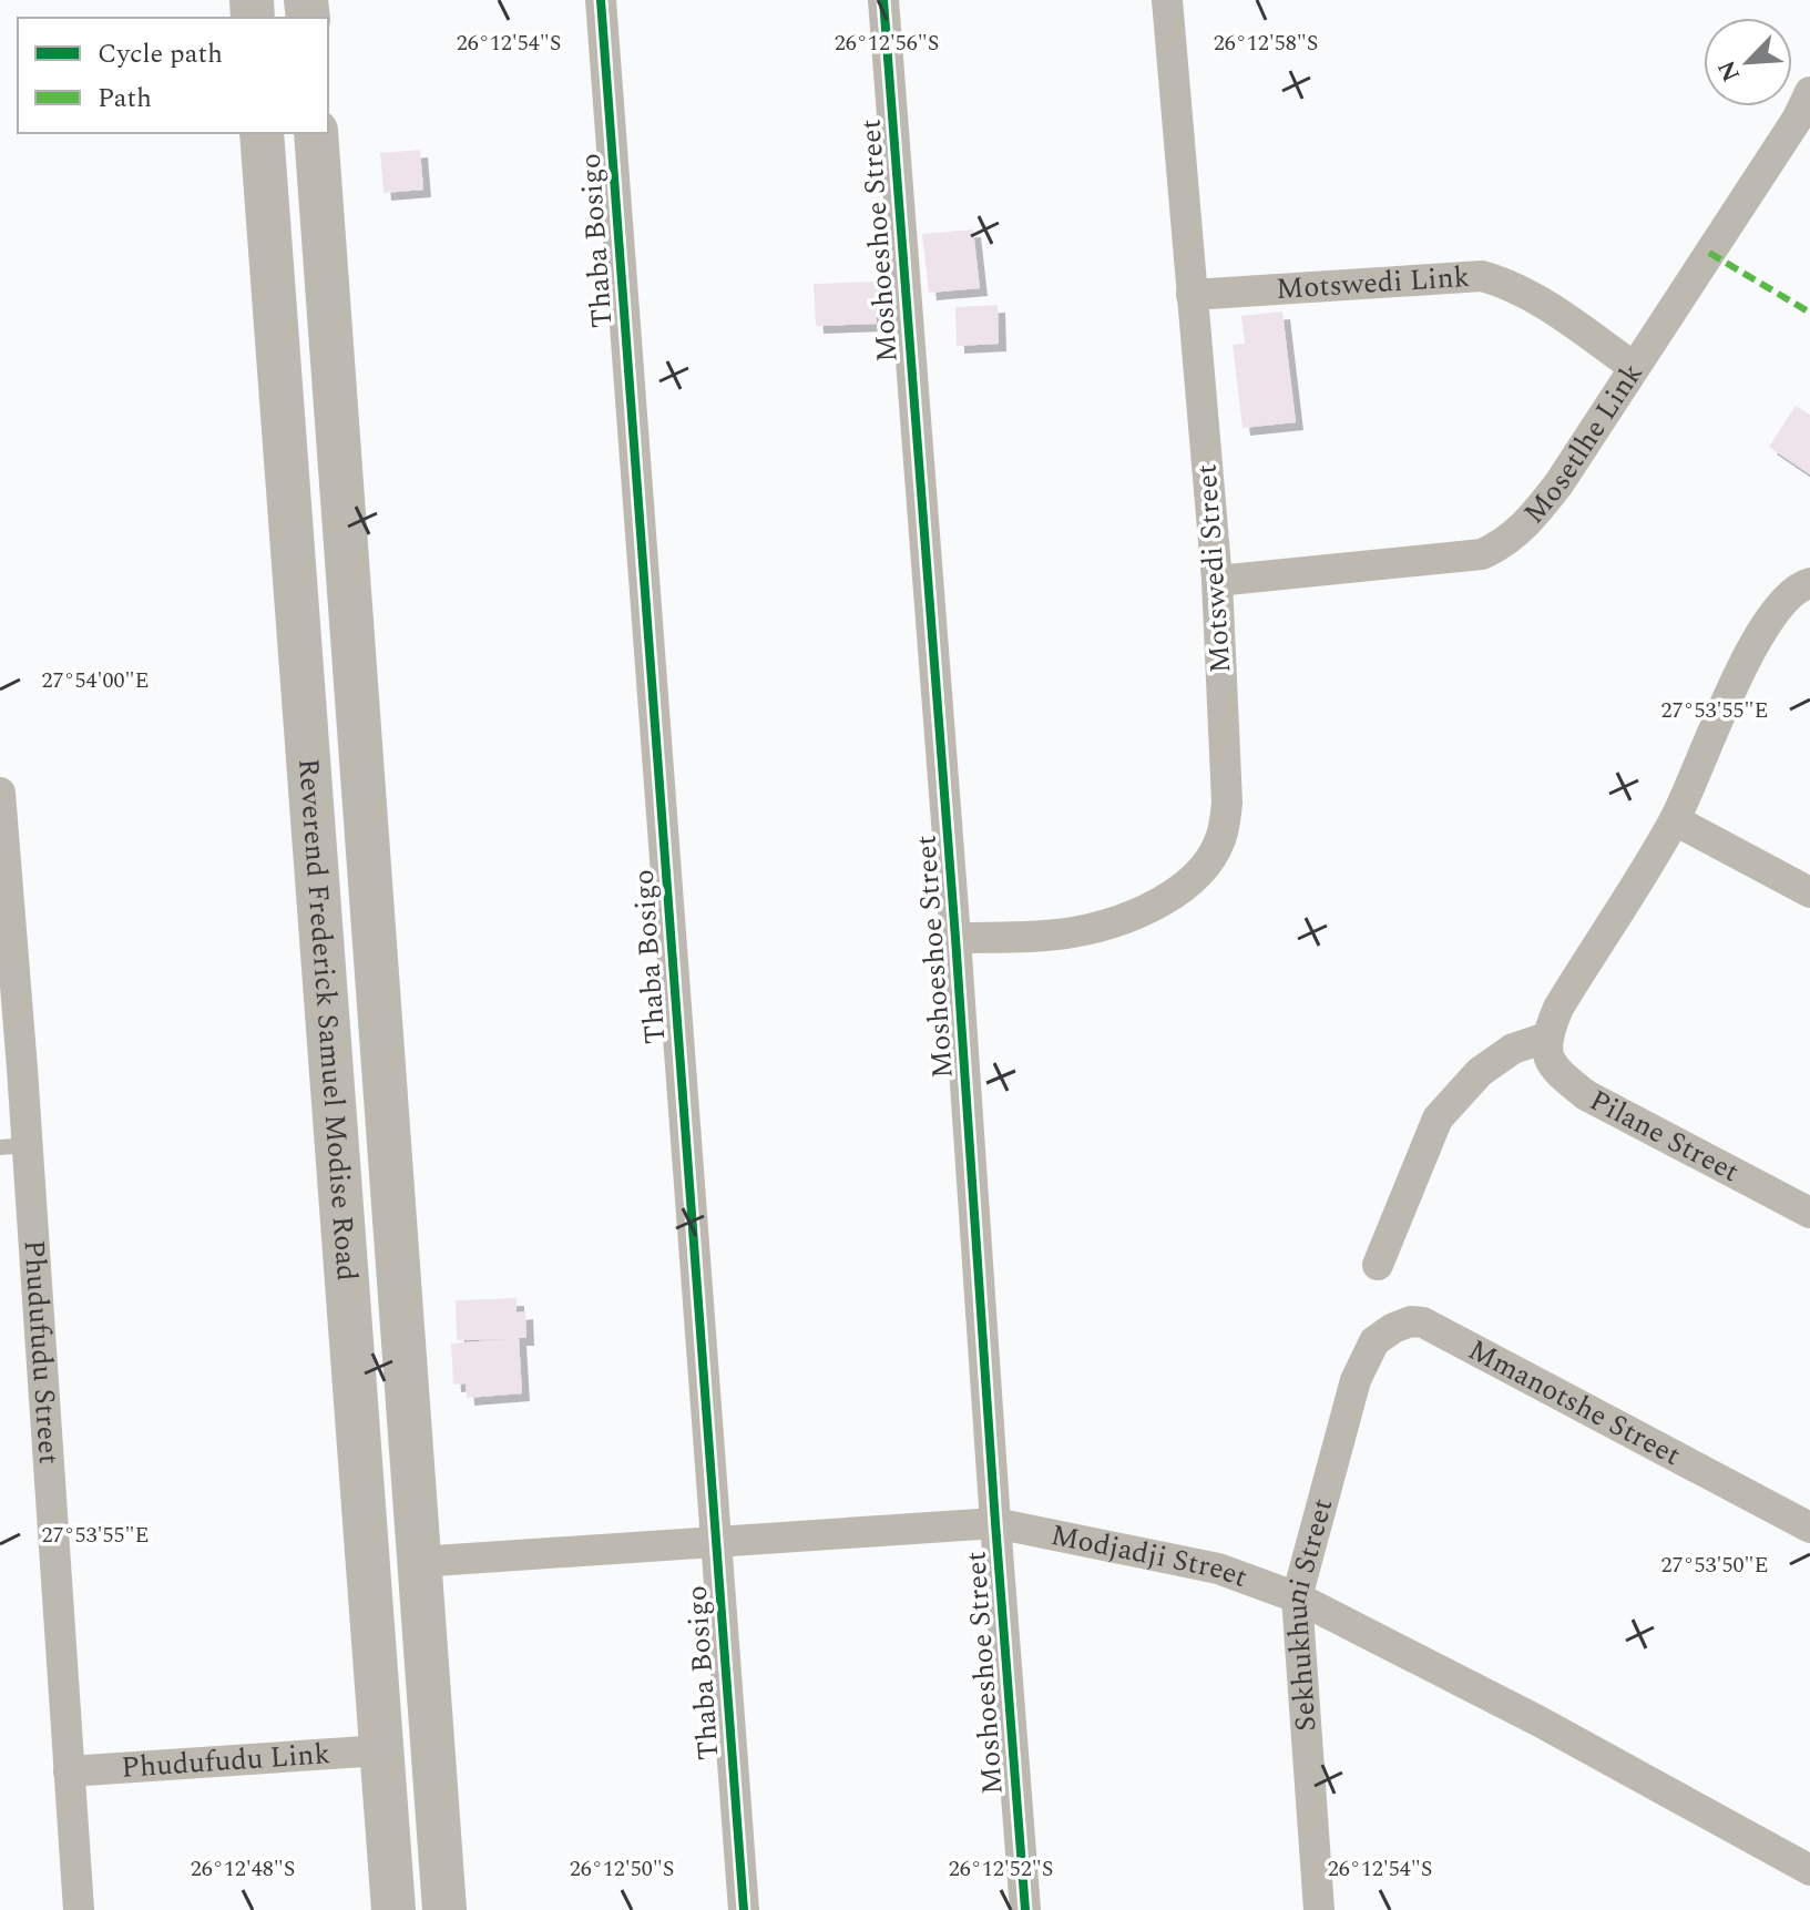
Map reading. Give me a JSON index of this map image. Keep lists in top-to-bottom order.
{
  "streets": {
    "main road": ["Reverend Frederick Samuel Modise Road"],
    "street": [
      "Thaba Bosigo",
      "Moshoeshoe Street",
      "Motswedi Link",
      "Mosetlhe Link",
      "Motswedi Street",
      "Pilane Street",
      "Phudufudu Street",
      "Mmanotshe Street",
      "Modjadji Street",
      "Sekhukhuni Street",
      "Phudufudu Link"
    ]
  },
  "crossings": [
    ["Thaba Bosigo", "Modjadji Street"],
    ["Moshoeshoe Street", "Motswedi Street"],
    ["Moshoeshoe Street", "Modjadji Street"],
    ["Motswedi Link", "Mosetlhe Link"],
    ["Motswedi Link", "Motswedi Street"],
    ["Mosetlhe Link", "Motswedi Street"],
    ["Reverend Frederick Samuel Modise Road", "Modjadji Street"],
    ["Reverend Frederick Samuel Modise Road", "Phudufudu Link"],
    ["Phudufudu Street", "Phudufudu Link"],
    ["Mmanotshe Street", "Sekhukhuni Street"],
    ["Modjadji Street", "Sekhukhuni Street"]
  ],
  "legend": ["Cycle path", "Path"],
  "north": "bottom left",
  "coordinates": [
    "26°12'54\"S",
    "26°12'56\"S",
    "26°12'58\"S",
    "27°54'00\"E",
    "27°53'55\"E",
    "27°53'50\"E",
    "26°12'50\"S",
    "26°12'52\"S",
    "26°12'48\"S"
  ]
}
